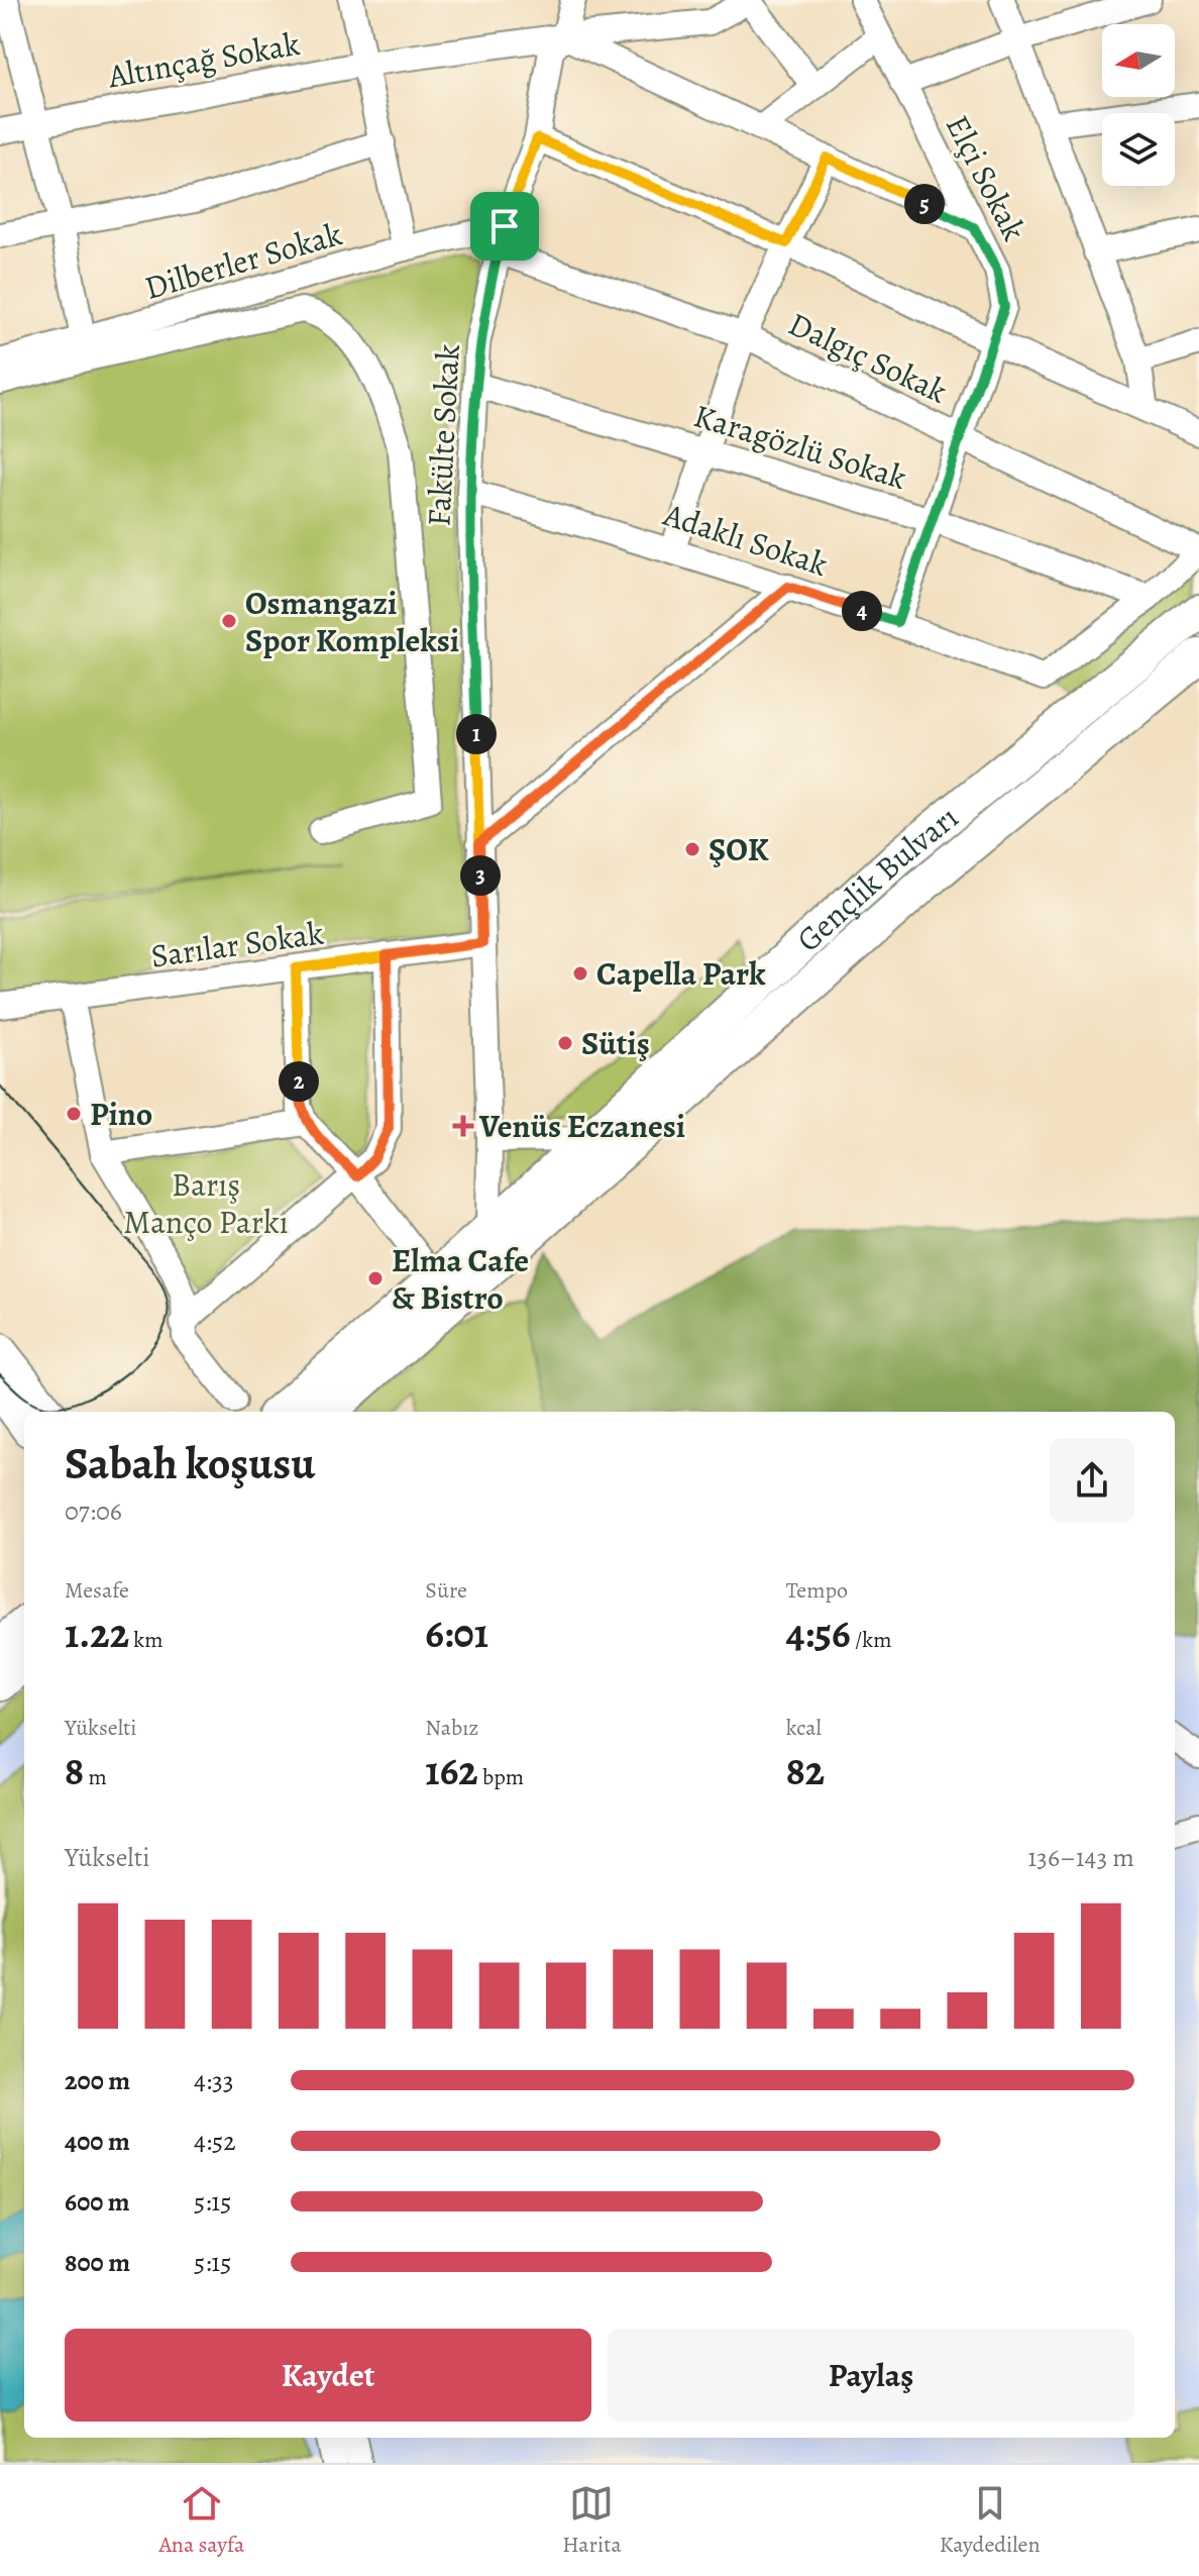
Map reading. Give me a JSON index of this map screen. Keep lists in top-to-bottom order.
{
  "streets": {
    "highway": ["Gençlik Bulvarı"],
    "street": [
      "Altınçağ Sokak",
      "Elçi Sokak",
      "Dilberler Sokak",
      "Dalgıç Sokak",
      "Fakülte Sokak",
      "Karagözlü Sokak",
      "Adaklı Sokak",
      "Sarılar Sokak"
    ]
  },
  "crossings": [
    ["Altınçağ Sokak", "Fakülte Sokak"],
    ["Elçi Sokak", "Dalgıç Sokak"],
    ["Elçi Sokak", "Karagözlü Sokak"],
    ["Elçi Sokak", "Adaklı Sokak"],
    ["Dilberler Sokak", "Fakülte Sokak"],
    ["Dalgıç Sokak", "Fakülte Sokak"],
    ["Fakülte Sokak", "Karagözlü Sokak"],
    ["Fakülte Sokak", "Adaklı Sokak"],
    ["Fakülte Sokak", "Gençlik Bulvarı"],
    ["Fakülte Sokak", "Sarılar Sokak"],
    ["Karagözlü Sokak", "Adaklı Sokak"]
  ],
  "parks": ["Barış Manço Parkı"],
  "places": {
    "other": [
      "Osmangazi Spor Kompleksi",
      "ŞOK",
      "Capella Park",
      "Sütiş",
      "Pino",
      "Elma Cafe & Bistro"
    ],
    "health": ["Venüs Eczanesi"]
  },
  "north": "left",
  "page": {
    "pins": [
      "5",
      "4",
      "1",
      "3",
      "2"
    ],
    "heading": ["Sabah koşusu", "07:06"],
    "stats": [
      ["Mesafe", "1.22 km"],
      ["Süre", "6:01"],
      ["Tempo", "4:56 /km"],
      ["Yükselti", "8 m"],
      ["Nabız", "162 bpm"],
      ["kcal", "82"]
    ],
    "chart": ["Yükselti", "136–143 m"],
    "list": [
      {
        "name": "200 m",
        "note": "4:33"
      },
      {
        "name": "400 m",
        "note": "4:52"
      },
      {
        "name": "600 m",
        "note": "5:15"
      },
      {
        "name": "800 m",
        "note": "5:15"
      }
    ],
    "buttons": ["Kaydet", "Paylaş"],
    "tabs": ["Ana sayfa", "Harita", "Kaydedilen"]
  }
}
